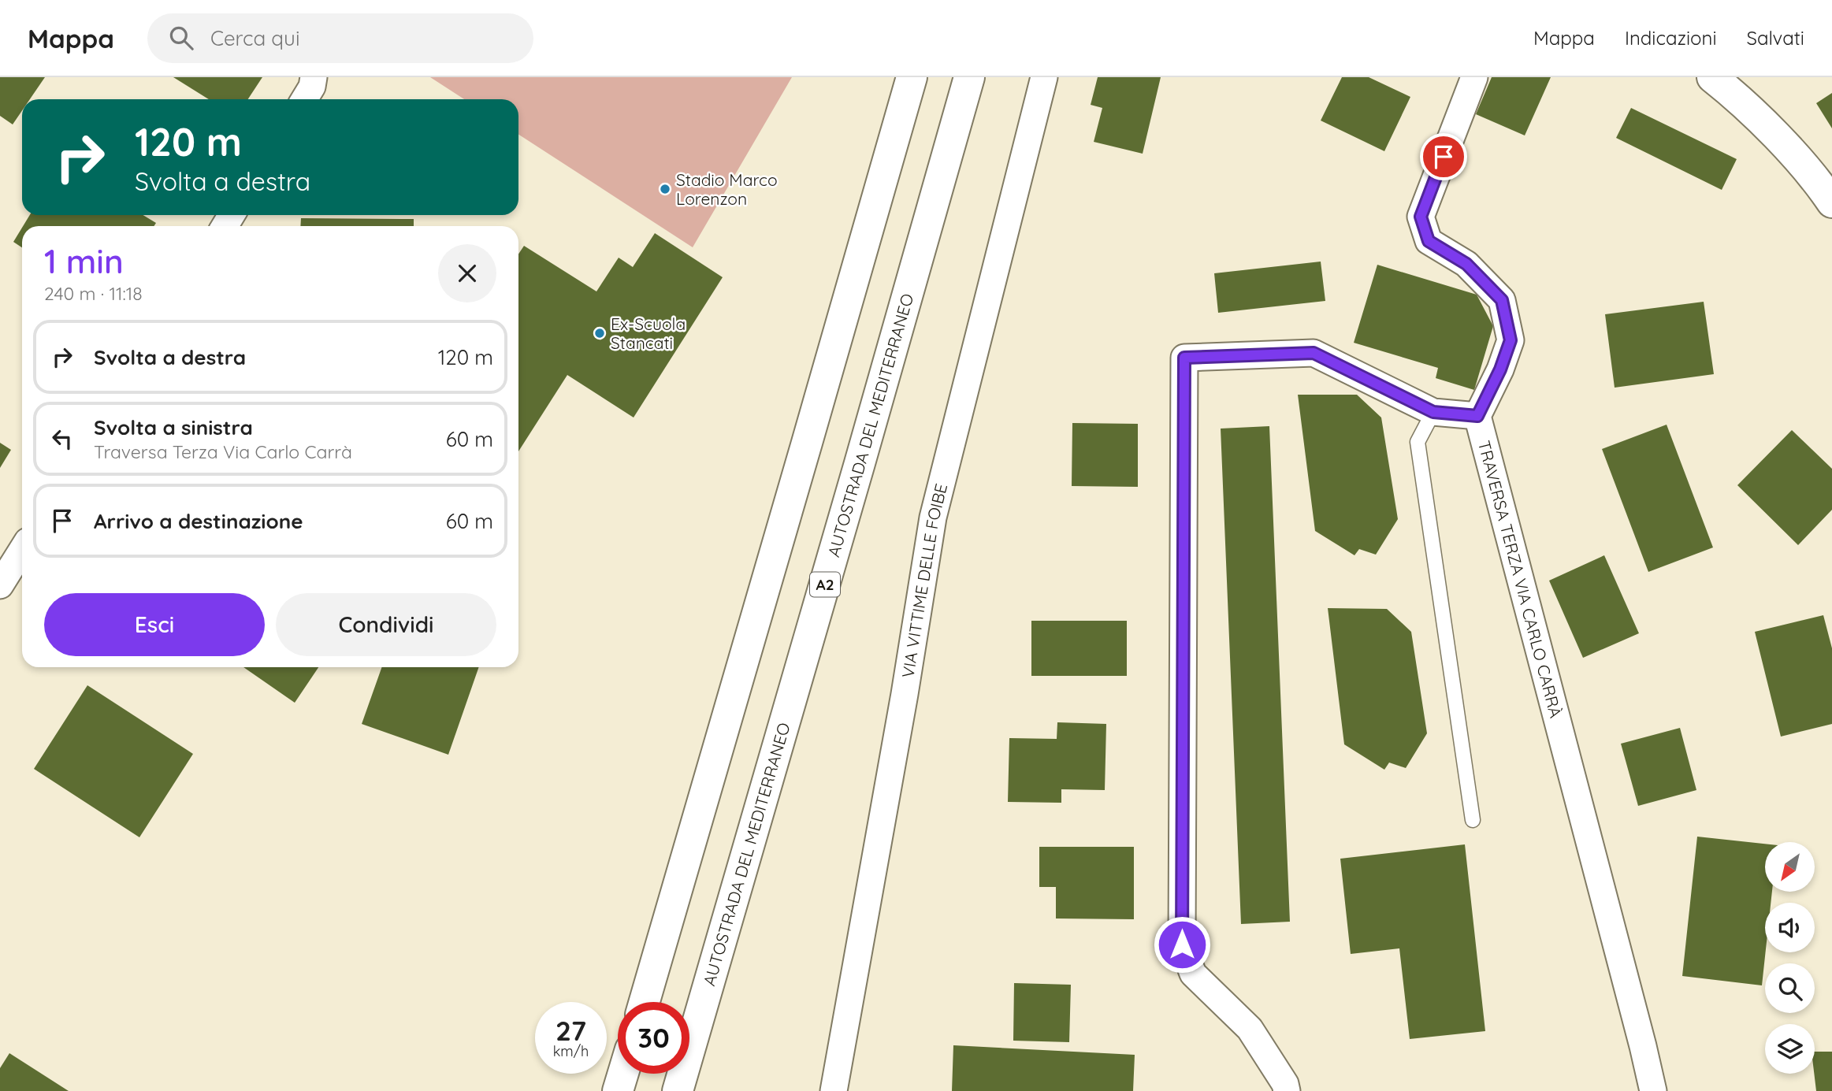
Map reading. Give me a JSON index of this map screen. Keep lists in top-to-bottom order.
{
  "streets": {
    "main road": ["AUTOSTRADA DEL MEDITERRANEO", "A2"],
    "street": ["TRAVERSA TERZA VIA CARLO CARRÀ", "VIA VITTIME DELLE FOIBE"]
  },
  "places": ["Stadio Marco Lorenzon", "Ex-Scuola Stancati"],
  "north": "bottom left",
  "page": {
    "header": "Mappa",
    "search": "Cerca qui",
    "nav": ["Mappa", "Indicazioni", "Salvati"],
    "turn": ["120 m", "Svolta a destra"],
    "heading": ["1 min", "240 m · 11:18"],
    "list": [
      {
        "name": "Svolta a destra",
        "value": "120 m"
      },
      {
        "name": "Svolta a sinistra",
        "note": "Traversa Terza Via Carlo Carrà",
        "value": "60 m"
      },
      {
        "name": "Arrivo a destinazione",
        "value": "60 m"
      }
    ],
    "buttons": ["Esci", "Condividi"],
    "speed": "27 km/h",
    "limit": "30"
  }
}
